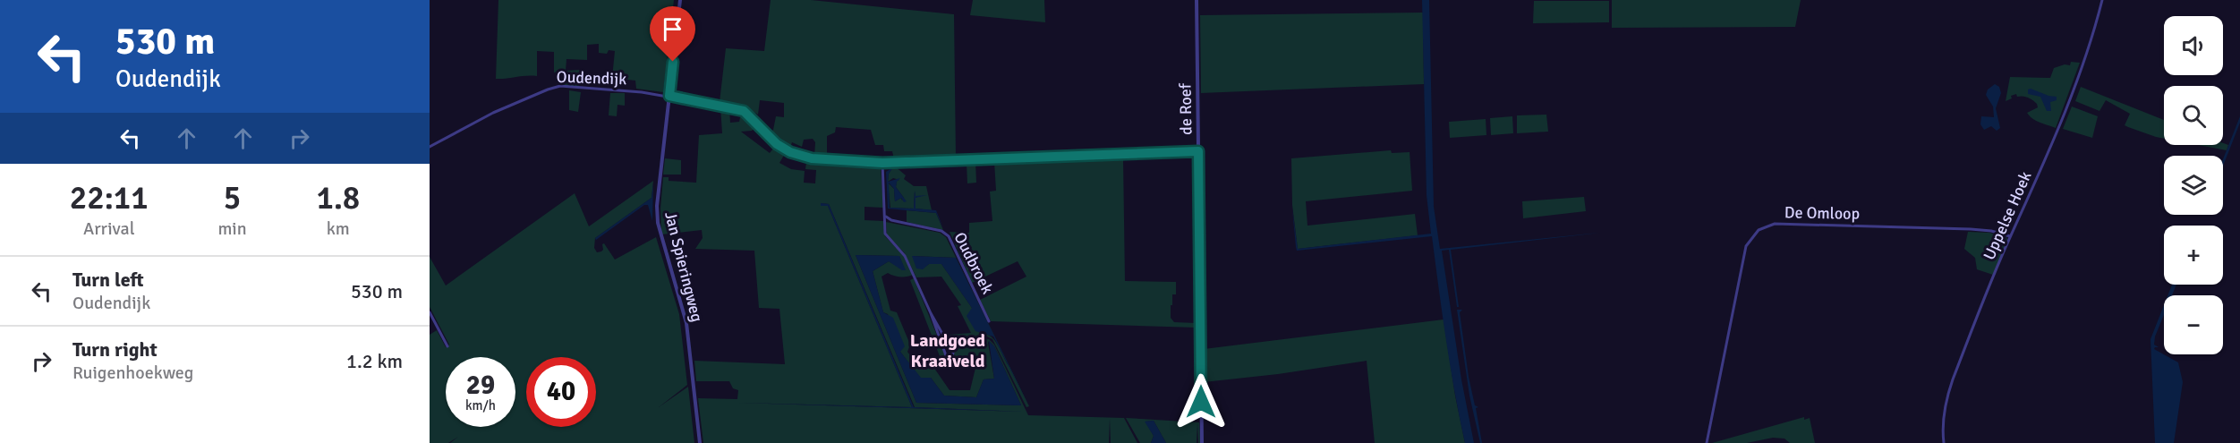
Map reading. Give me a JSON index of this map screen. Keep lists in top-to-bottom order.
{
  "streets": {
    "street": [
      "Oudendijk",
      "de Roef",
      "De Omloop",
      "Uppelse Hoek",
      "Oudbroek",
      "Jan Spieringweg"
    ]
  },
  "crossings": [
    ["Oudendijk", "de Roef"],
    ["Oudendijk", "Jan Spieringweg"],
    ["De Omloop", "Uppelse Hoek"]
  ],
  "districts": ["Landgoed Kraaiveld"],
  "page": {
    "turn": ["530 m", "Oudendijk"],
    "map_buttons": ["+", "−"],
    "eta": [
      "22:11",
      "Arrival",
      "5",
      "min",
      "1.8",
      "km"
    ],
    "list": [
      {
        "name": "Turn left",
        "note": "Oudendijk",
        "value": "530 m"
      },
      {
        "name": "Turn right",
        "note": "Ruigenhoekweg",
        "value": "1.2 km"
      }
    ],
    "speed": "29 km/h",
    "limit": "40"
  }
}
